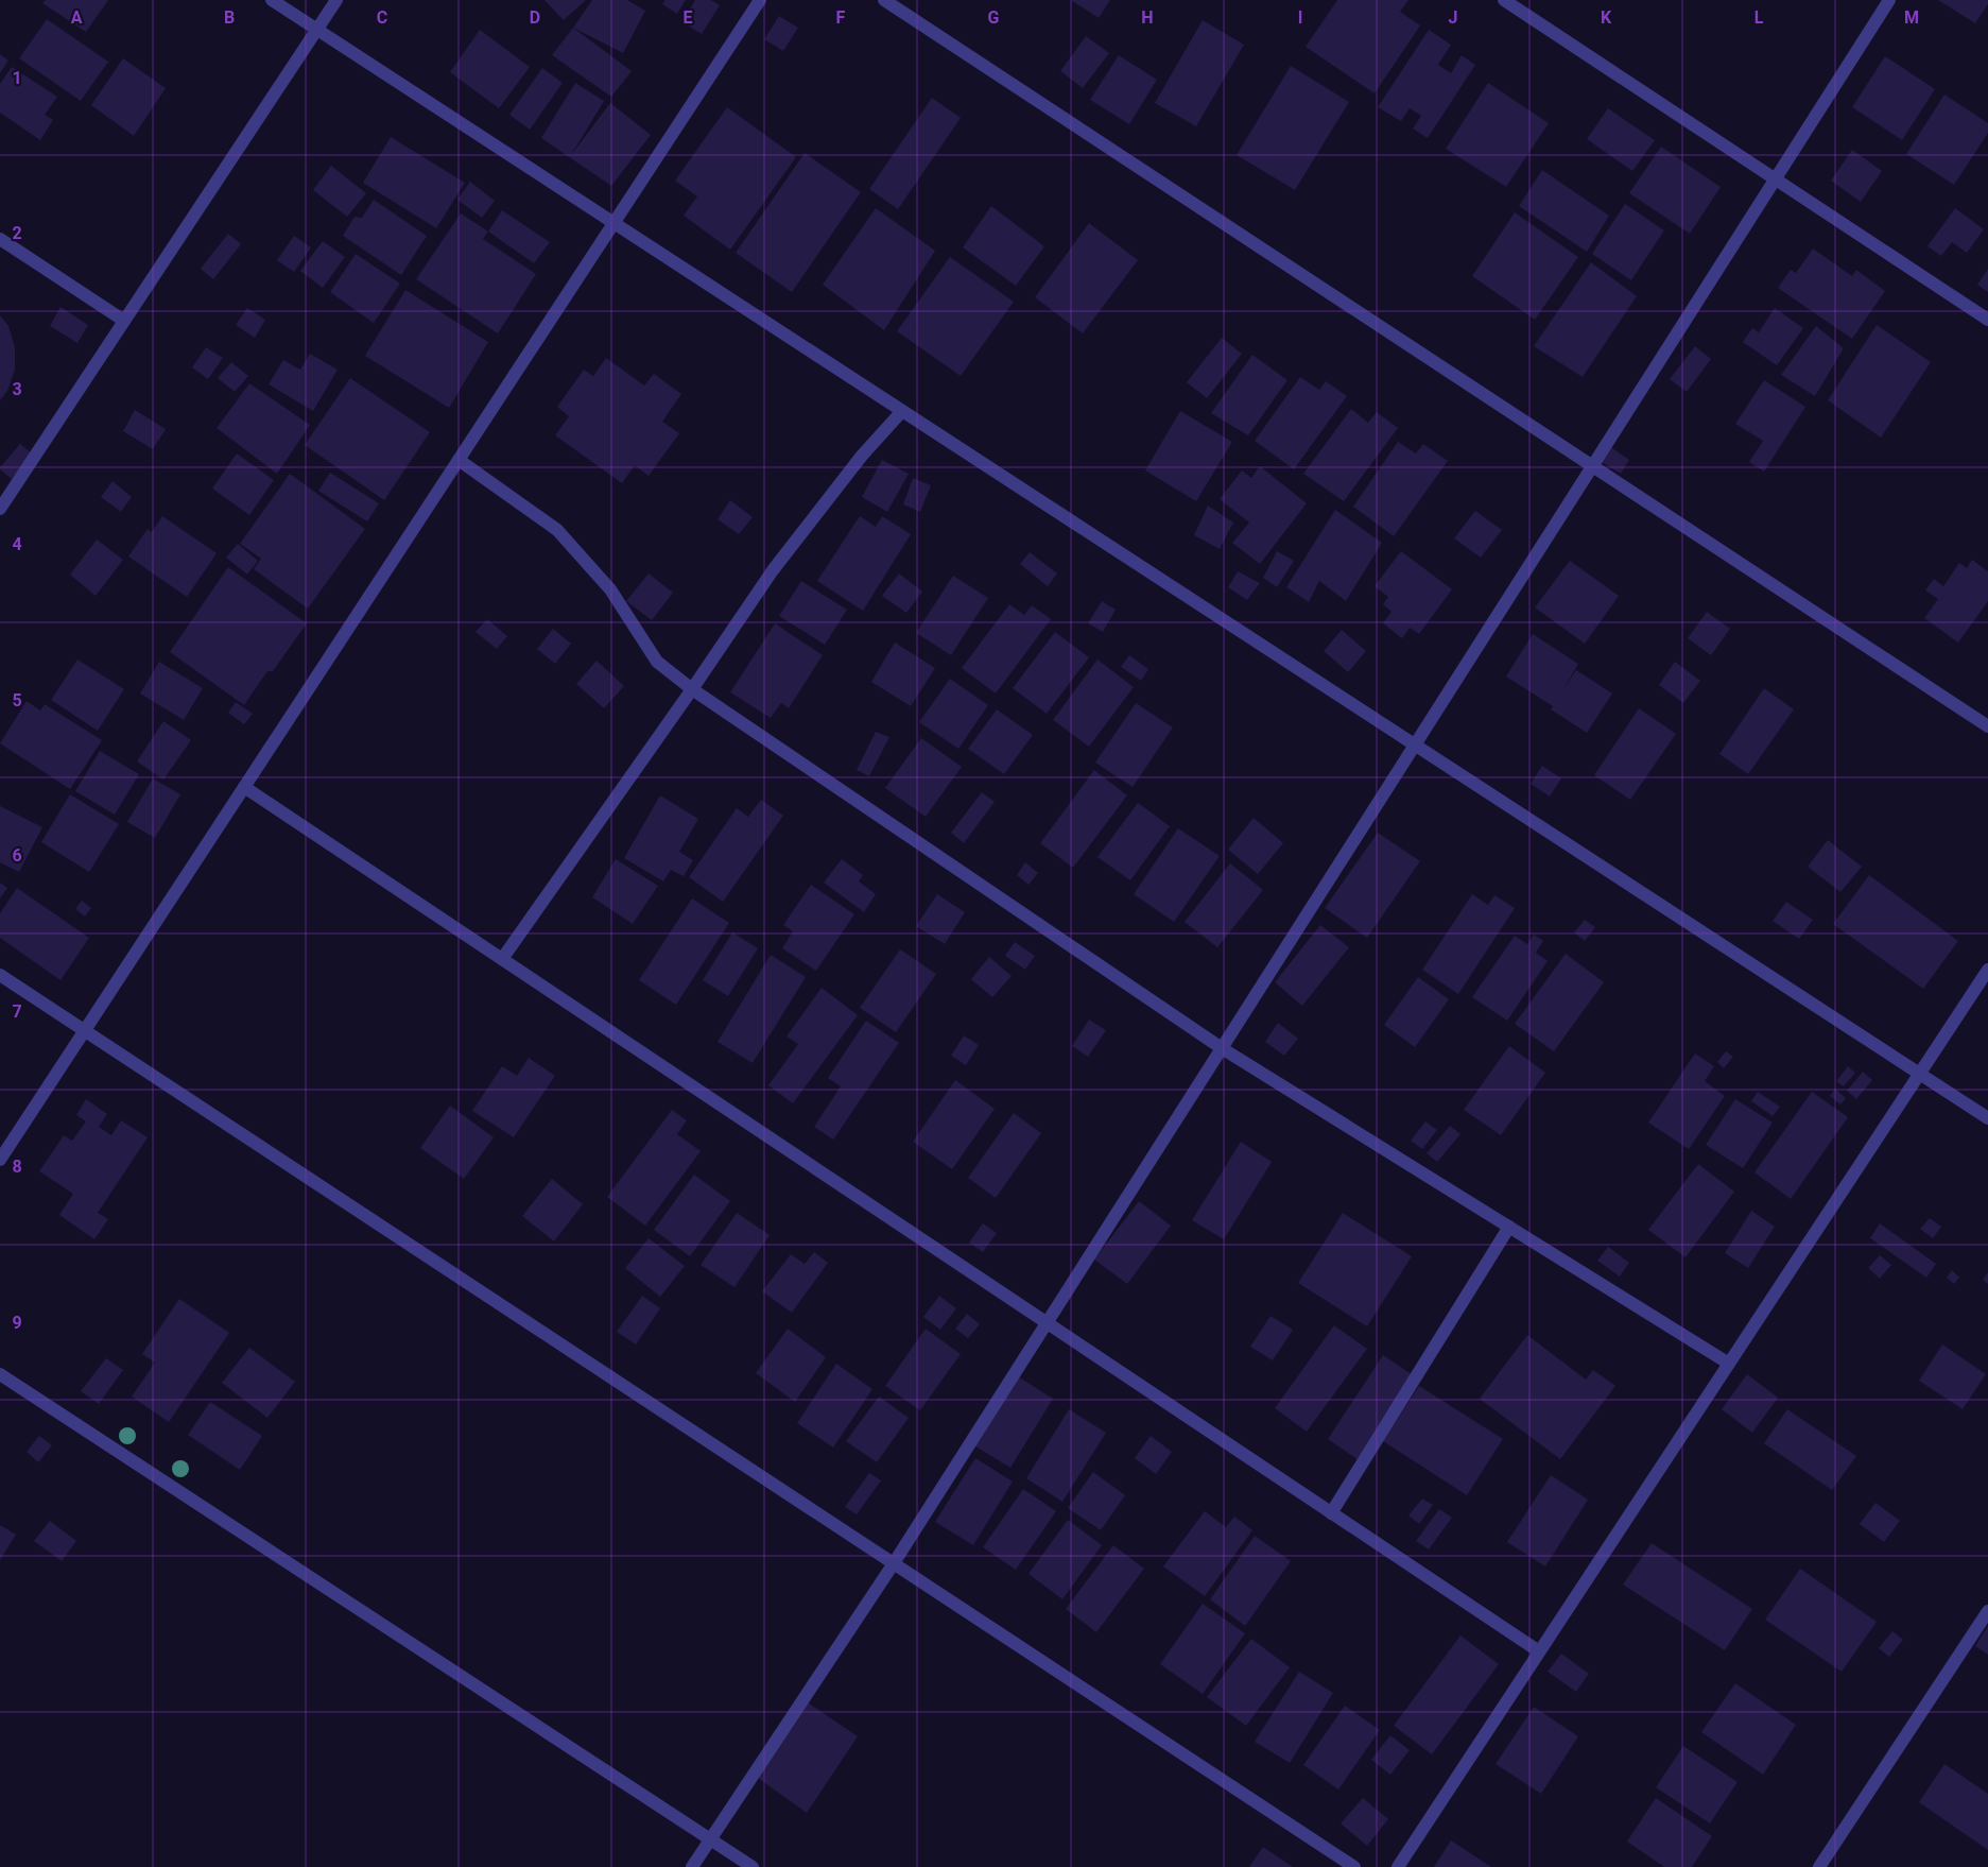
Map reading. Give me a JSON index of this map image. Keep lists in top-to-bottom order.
{
  "grid": {
    "columns": [
      "A",
      "B",
      "C",
      "D",
      "E",
      "F",
      "G",
      "H",
      "I",
      "J",
      "K",
      "L",
      "M"
    ],
    "rows": [
      "1",
      "2",
      "3",
      "4",
      "5",
      "6",
      "7",
      "8",
      "9"
    ]
  }
}
